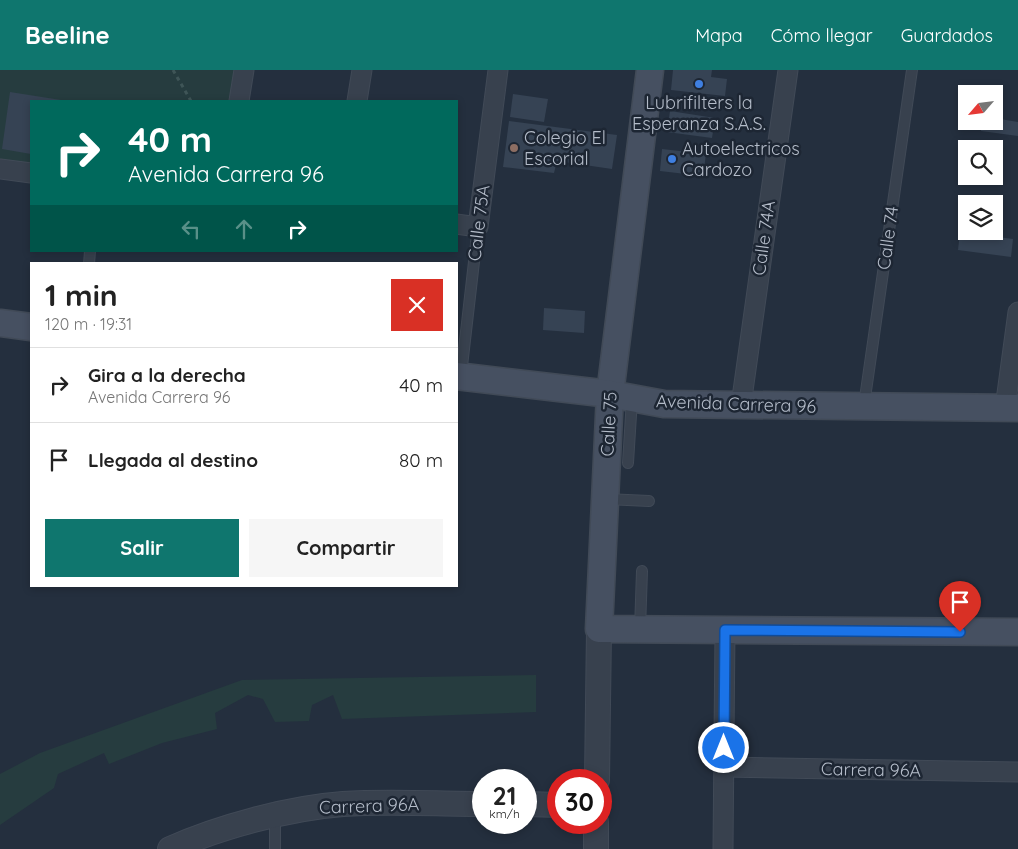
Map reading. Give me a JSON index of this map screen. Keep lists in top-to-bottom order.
{
  "streets": {
    "main road": ["Avenida Carrera 96", "Calle 75"],
    "street": ["Calle 75A", "Calle 74A", "Carrera 96A"],
    "lane": ["Calle 74"]
  },
  "crossings": [
    ["Calle 75A", "Avenida Carrera 96"],
    ["Calle 74A", "Avenida Carrera 96"],
    ["Calle 74", "Avenida Carrera 96"],
    ["Avenida Carrera 96", "Calle 75"]
  ],
  "places": ["Lubrifilters la Esperanza S.A.S.", "Colegio El Escorial", "Autoelectricos Cardozo"],
  "north": "bottom left",
  "page": {
    "header": "Beeline",
    "nav": ["Mapa", "Cómo llegar", "Guardados"],
    "turn": ["40 m", "Avenida Carrera 96"],
    "heading": ["1 min", "120 m · 19:31"],
    "list": [
      {
        "name": "Gira a la derecha",
        "note": "Avenida Carrera 96",
        "value": "40 m"
      },
      {
        "name": "Llegada al destino",
        "value": "80 m"
      }
    ],
    "buttons": ["Salir", "Compartir"],
    "speed": "21 km/h",
    "limit": "30"
  }
}
